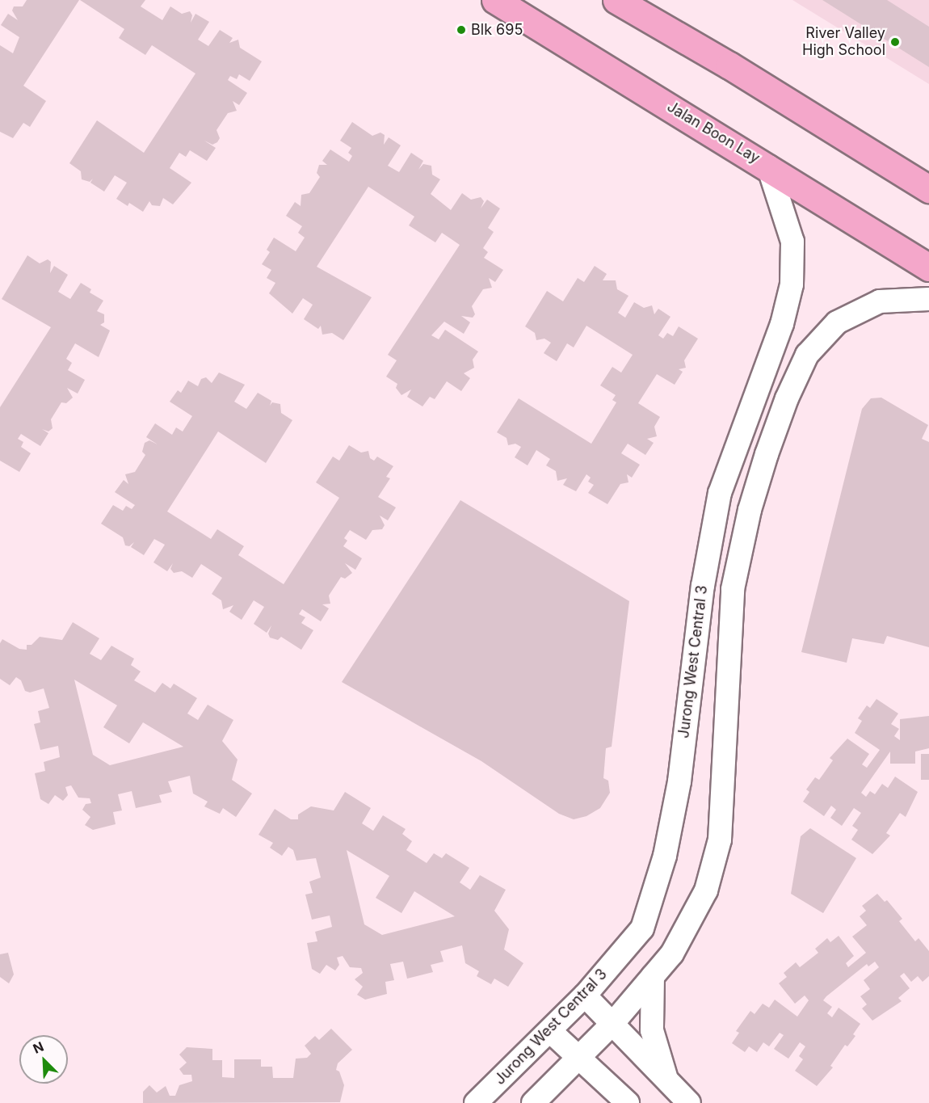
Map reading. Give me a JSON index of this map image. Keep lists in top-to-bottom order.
{
  "streets": {
    "main road": ["Jalan Boon Lay"],
    "street": ["Jurong West Central 3"]
  },
  "crossings": [
    ["Jalan Boon Lay", "Jurong West Central 3"]
  ],
  "places": ["Blk 695", "River Valley High School"],
  "north": "top left"
}
